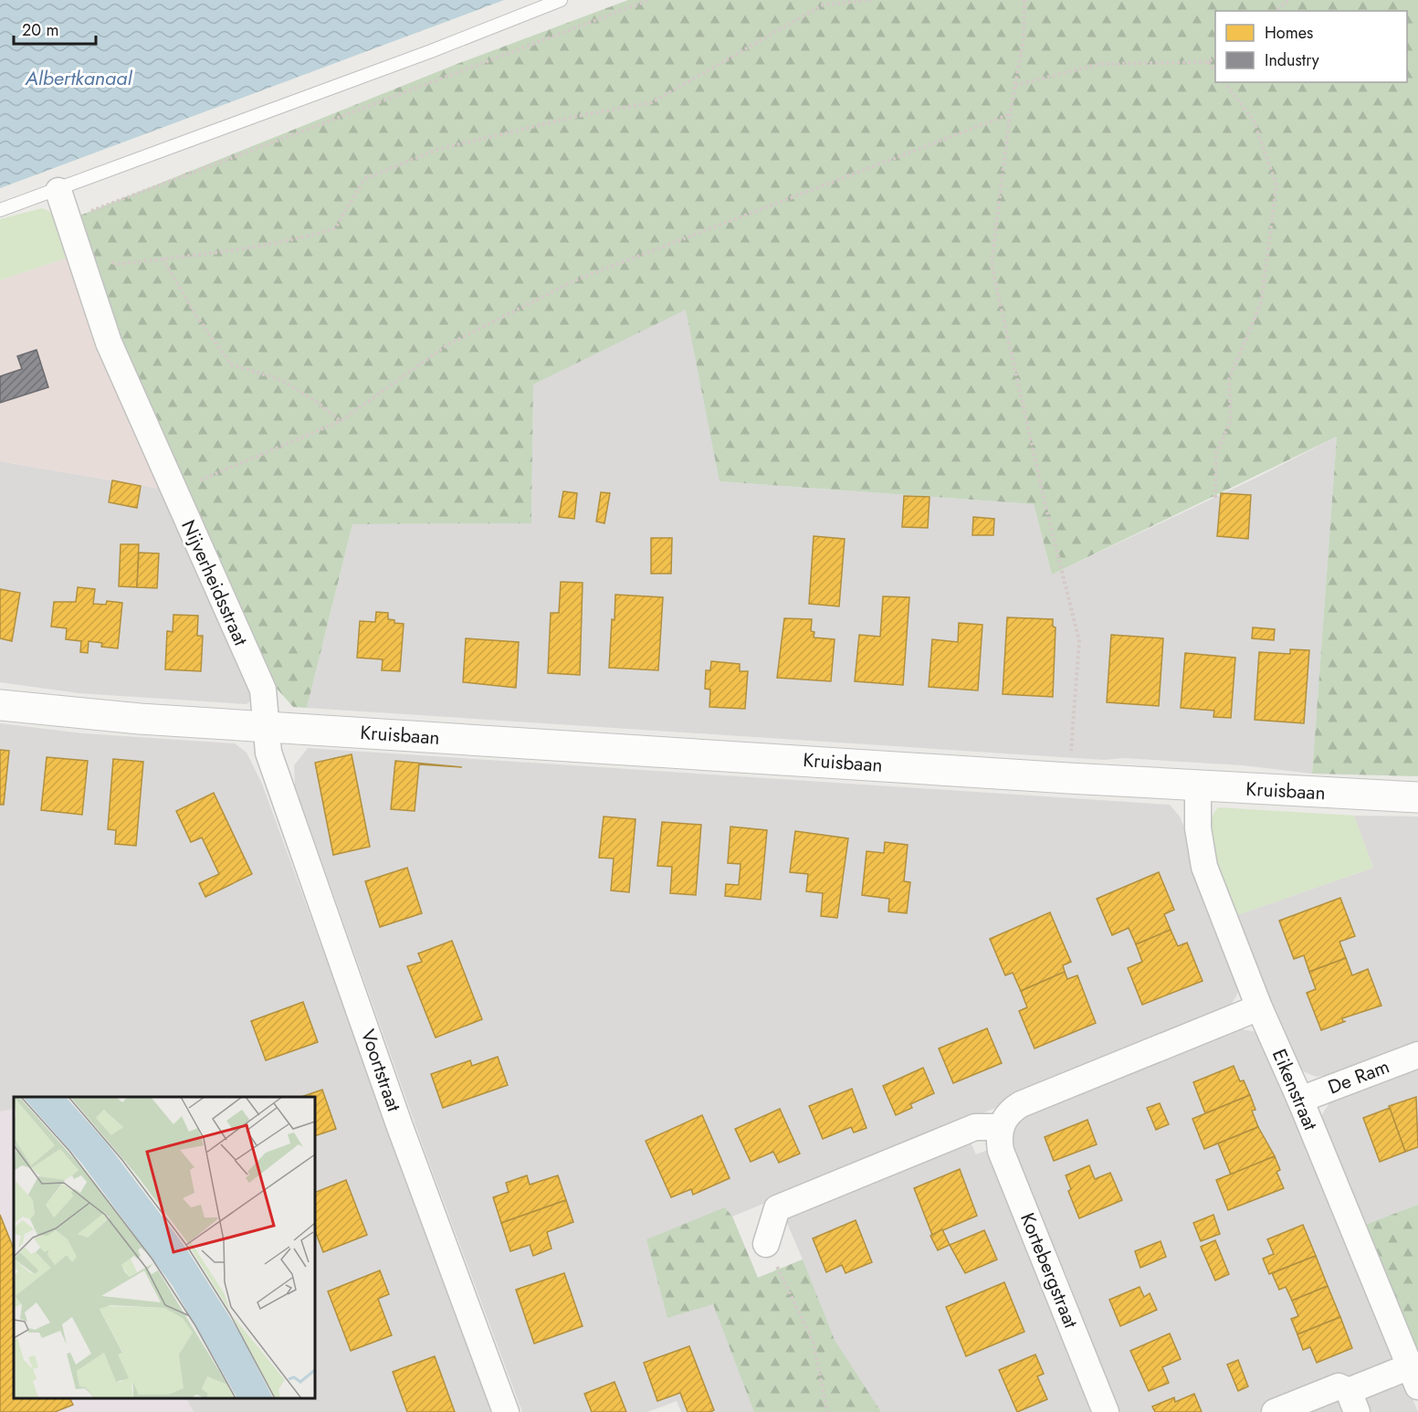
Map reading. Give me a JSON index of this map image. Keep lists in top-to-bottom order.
{
  "streets": {
    "street": [
      "Nijverheidsstraat",
      "Kruisbaan",
      "Voortstraat",
      "De Ram",
      "Eikenstraat",
      "Kortebergstraat"
    ]
  },
  "crossings": [
    ["Nijverheidsstraat", "Kruisbaan"],
    ["Nijverheidsstraat", "Voortstraat"],
    ["Kruisbaan", "Voortstraat"],
    ["Kruisbaan", "Eikenstraat"],
    ["De Ram", "Eikenstraat"]
  ],
  "water": ["Albertkanaal"],
  "legend": ["Homes", "Industry"],
  "scale_bar": "20 m"
}
